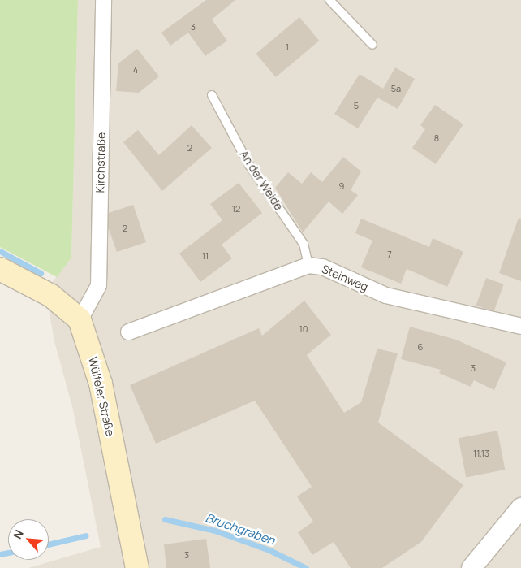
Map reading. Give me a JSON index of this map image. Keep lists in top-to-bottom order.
{
  "streets": {
    "main road": ["Wülfeler Straße"],
    "street": ["Kirchstraße", "Steinweg"],
    "lane": ["An der Weide"]
  },
  "crossings": [
    ["Kirchstraße", "Wülfeler Straße"],
    ["An der Weide", "Steinweg"]
  ],
  "water": ["Bruchgraben"],
  "house_numbers": [
    "3",
    "1",
    "4",
    "5a",
    "5",
    "8",
    "2",
    "9",
    "12",
    "2",
    "7",
    "11",
    "10",
    "6",
    "3",
    "11,13",
    "3"
  ],
  "north": "top left"
}
